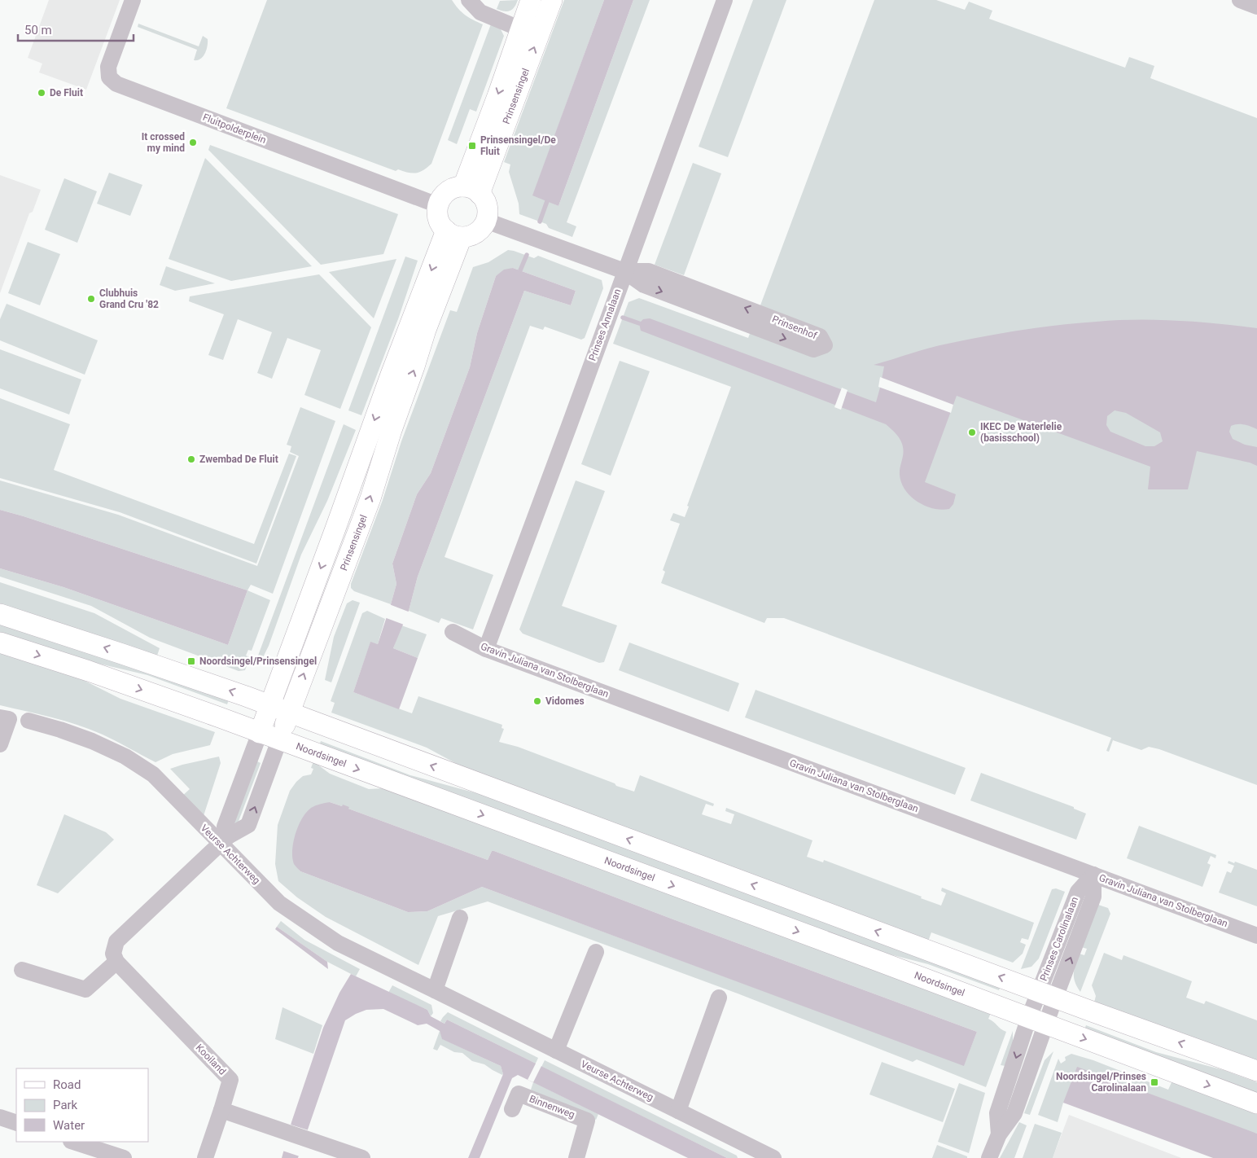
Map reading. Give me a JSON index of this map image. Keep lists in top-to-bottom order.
{
  "streets": {
    "main road": ["Prinsensingel", "Noordsingel"],
    "street": [
      "Fluitpolderplein",
      "Prinses Annalaan",
      "Prinsenhof",
      "Gravin Juliana van Stolberglaan",
      "Veurse Achterweg",
      "Prinses Carolinalaan",
      "Kooiland",
      "Binnenweg"
    ]
  },
  "crossings": [
    ["Prinsensingel", "Fluitpolderplein"],
    ["Prinsensingel", "Prinsenhof"],
    ["Prinsensingel", "Noordsingel"],
    ["Prinsensingel", "Veurse Achterweg"],
    ["Fluitpolderplein", "Prinsenhof"],
    ["Prinses Annalaan", "Prinsenhof"],
    ["Prinses Annalaan", "Gravin Juliana van Stolberglaan"],
    ["Gravin Juliana van Stolberglaan", "Prinses Carolinalaan"],
    ["Noordsingel", "Prinses Carolinalaan"]
  ],
  "places": {
    "other": [
      "De Fluit",
      "It crossed my mind",
      "Clubhuis Grand Cru '82",
      "IKEC De Waterlelie (basisschool)",
      "Zwembad De Fluit",
      "Vidomes"
    ],
    "transit": ["Prinsensingel/De Fluit", "Noordsingel/Prinsensingel", "Noordsingel/Prinses Carolinalaan"]
  },
  "legend": ["Road", "Park", "Water"],
  "scale_bar": "50 m"
}
